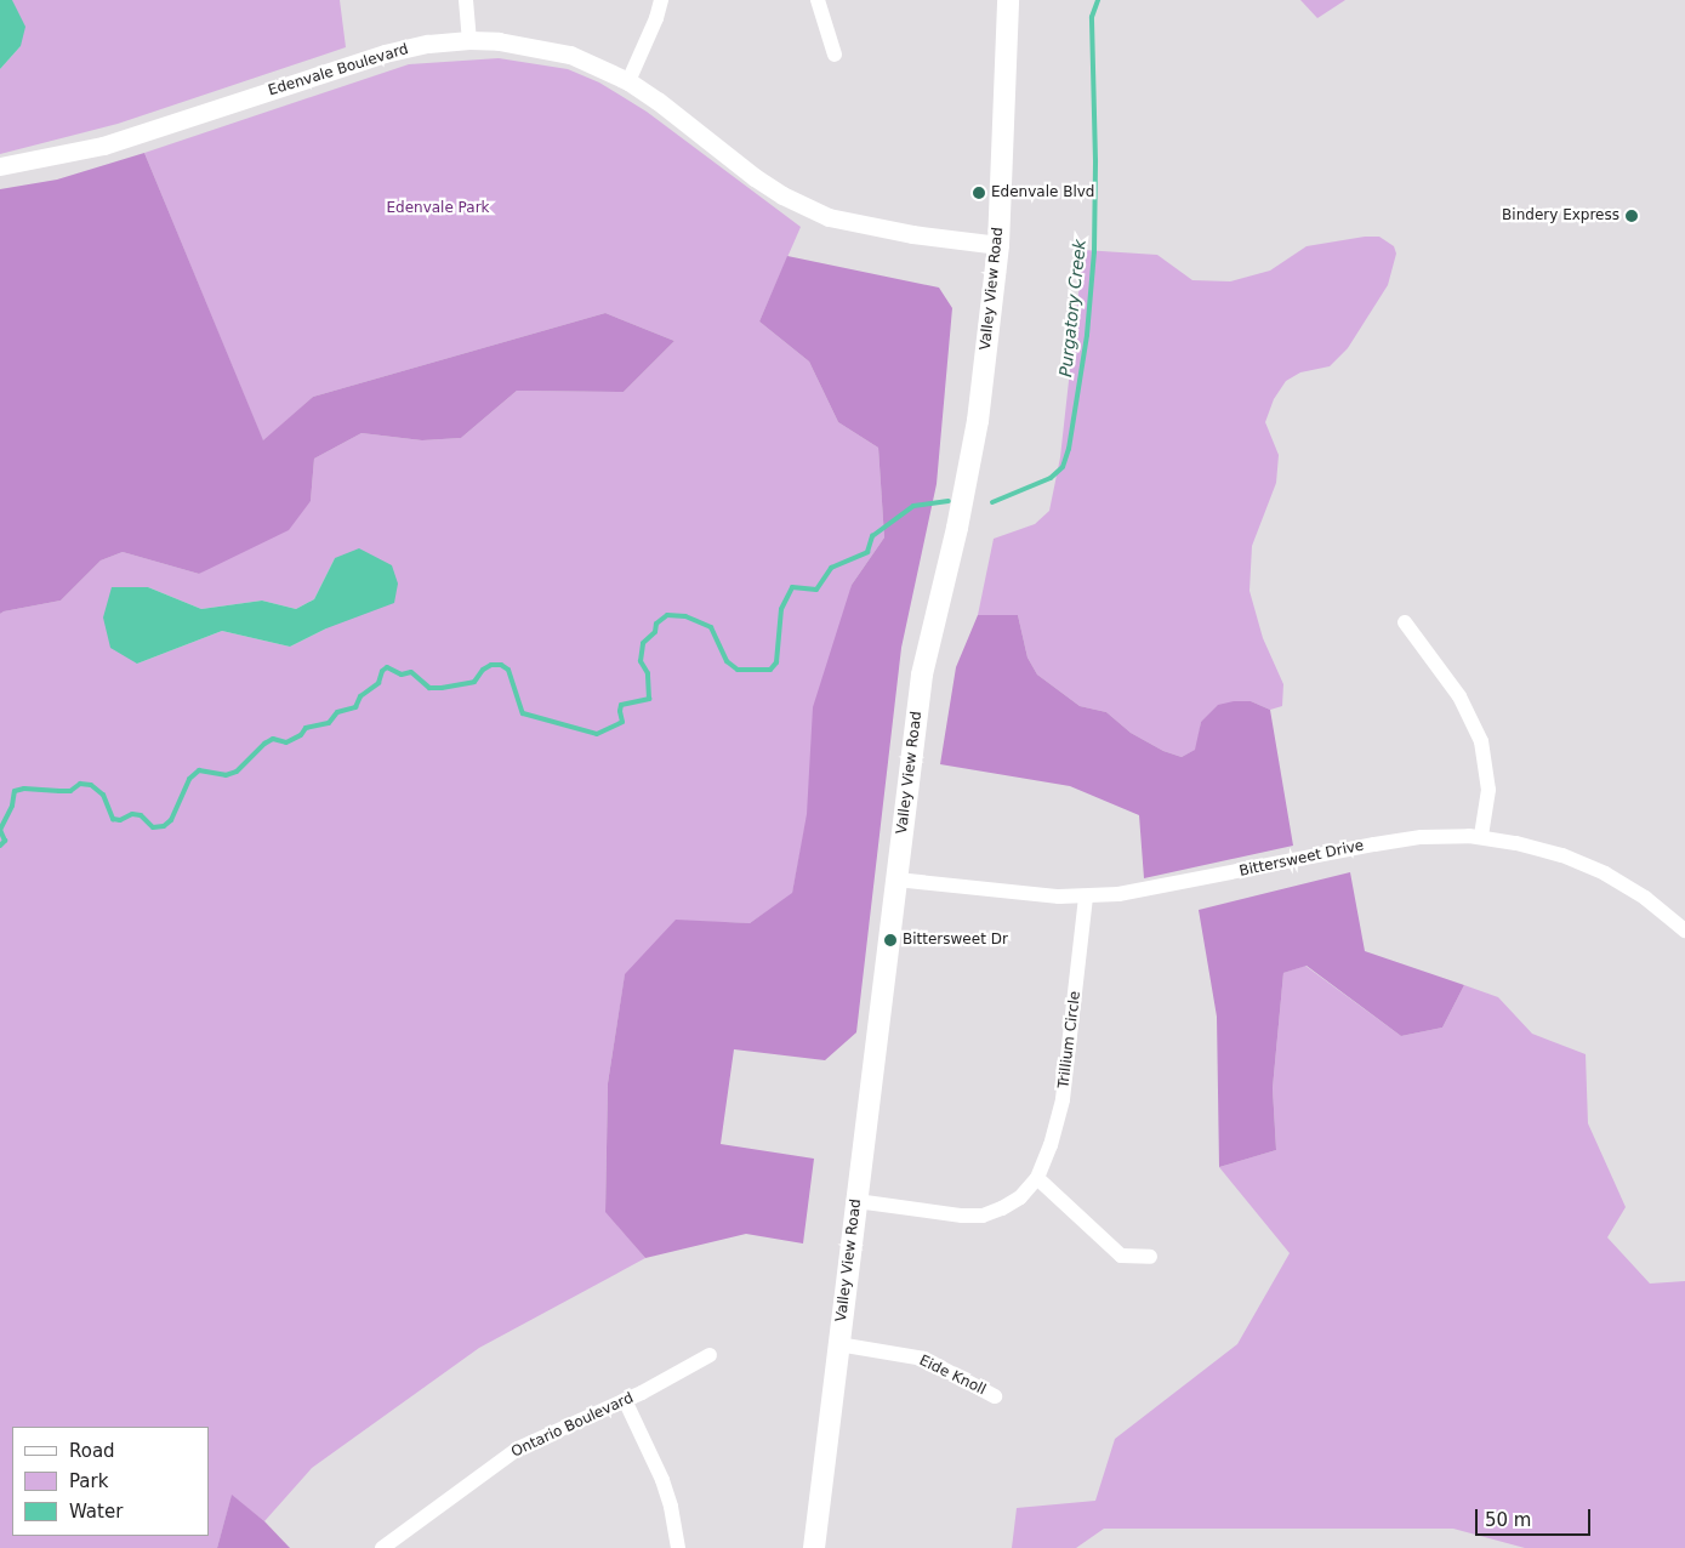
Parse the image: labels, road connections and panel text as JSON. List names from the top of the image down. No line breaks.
{"streets":{"main road":["Valley View Road"],"street":["Edenvale Boulevard","Bittersweet Drive","Trillium Circle","Eide Knoll","Ontario Boulevard"]},"crossings":[["Edenvale Boulevard","Valley View Road"],["Valley View Road","Bittersweet Drive"],["Valley View Road","Trillium Circle"],["Valley View Road","Eide Knoll"],["Bittersweet Drive","Trillium Circle"]],"water":["Purgatory Creek"],"parks":["Edenvale Park"],"places":["Edenvale Blvd","Bindery Express","Bittersweet Dr"],"legend":["Road","Park","Water"],"scale_bar":"50 m"}
